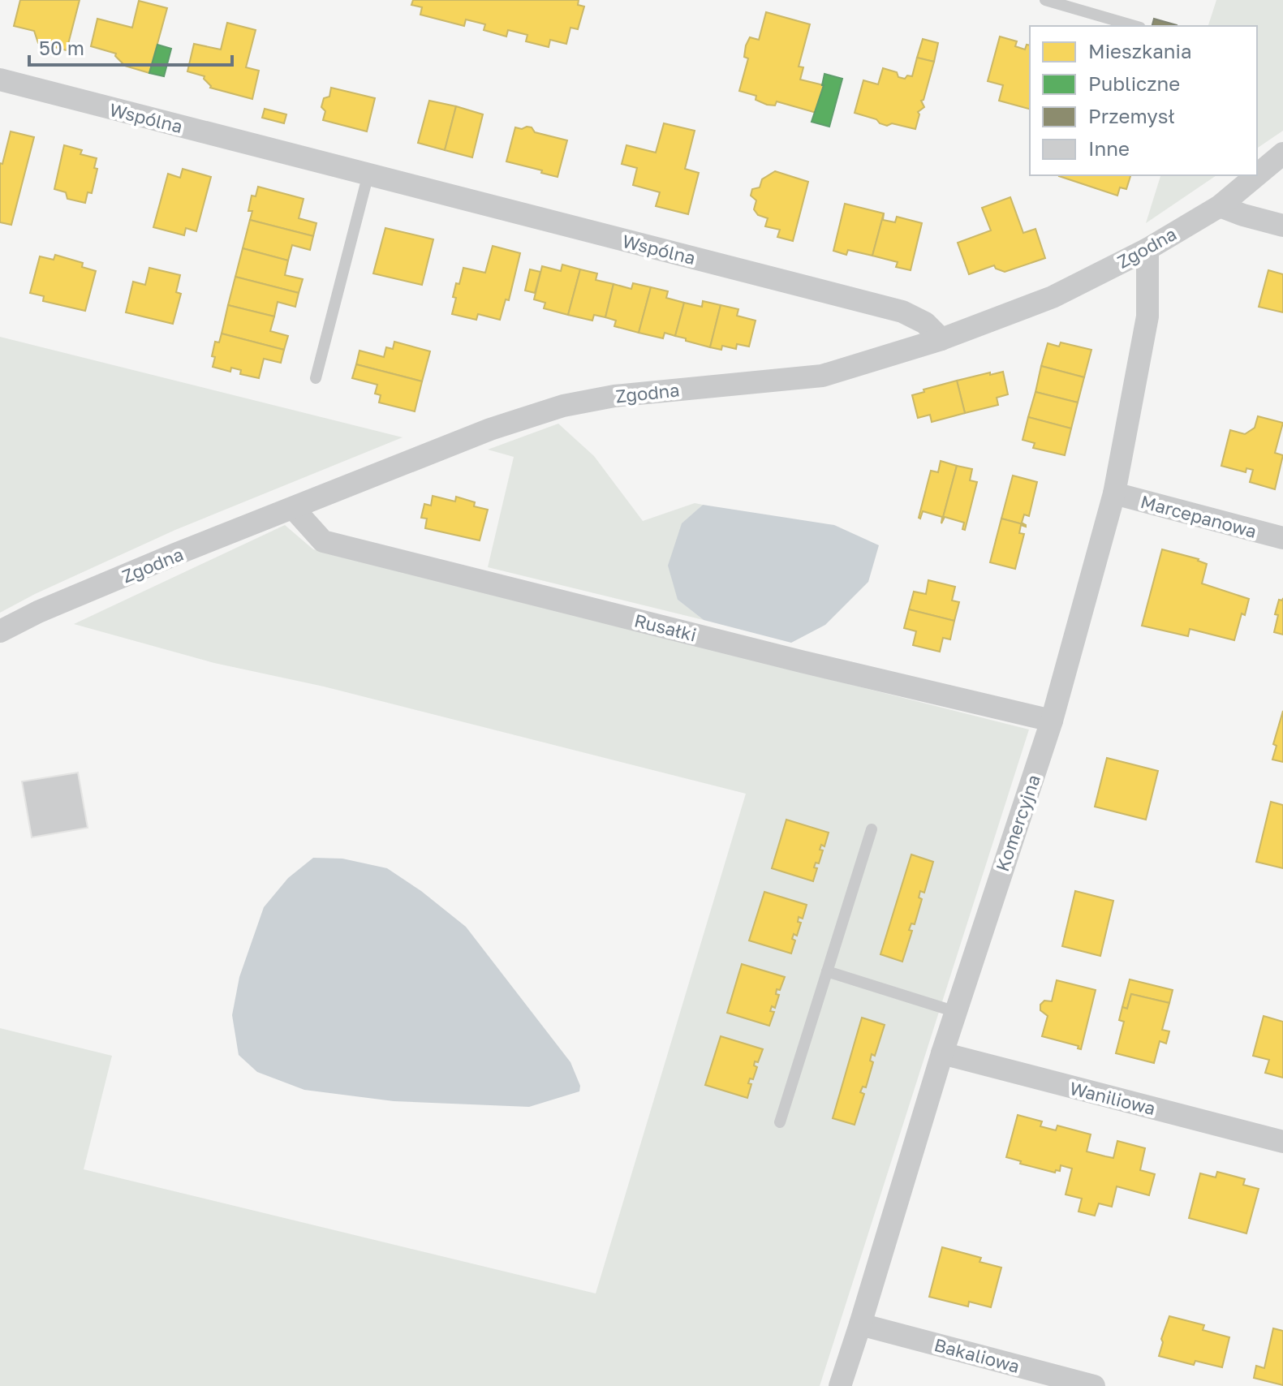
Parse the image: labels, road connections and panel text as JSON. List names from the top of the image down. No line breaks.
{"streets":{"street":["Wspólna","Zgodna","Marcepanowa","Rusałki","Komercyjna","Waniliowa","Bakaliowa"]},"crossings":[["Wspólna","Zgodna"],["Zgodna","Rusałki"],["Zgodna","Komercyjna"],["Marcepanowa","Komercyjna"],["Rusałki","Komercyjna"],["Komercyjna","Waniliowa"],["Komercyjna","Bakaliowa"]],"legend":["Mieszkania","Publiczne","Przemysł","Inne"],"scale_bar":"50 m"}
